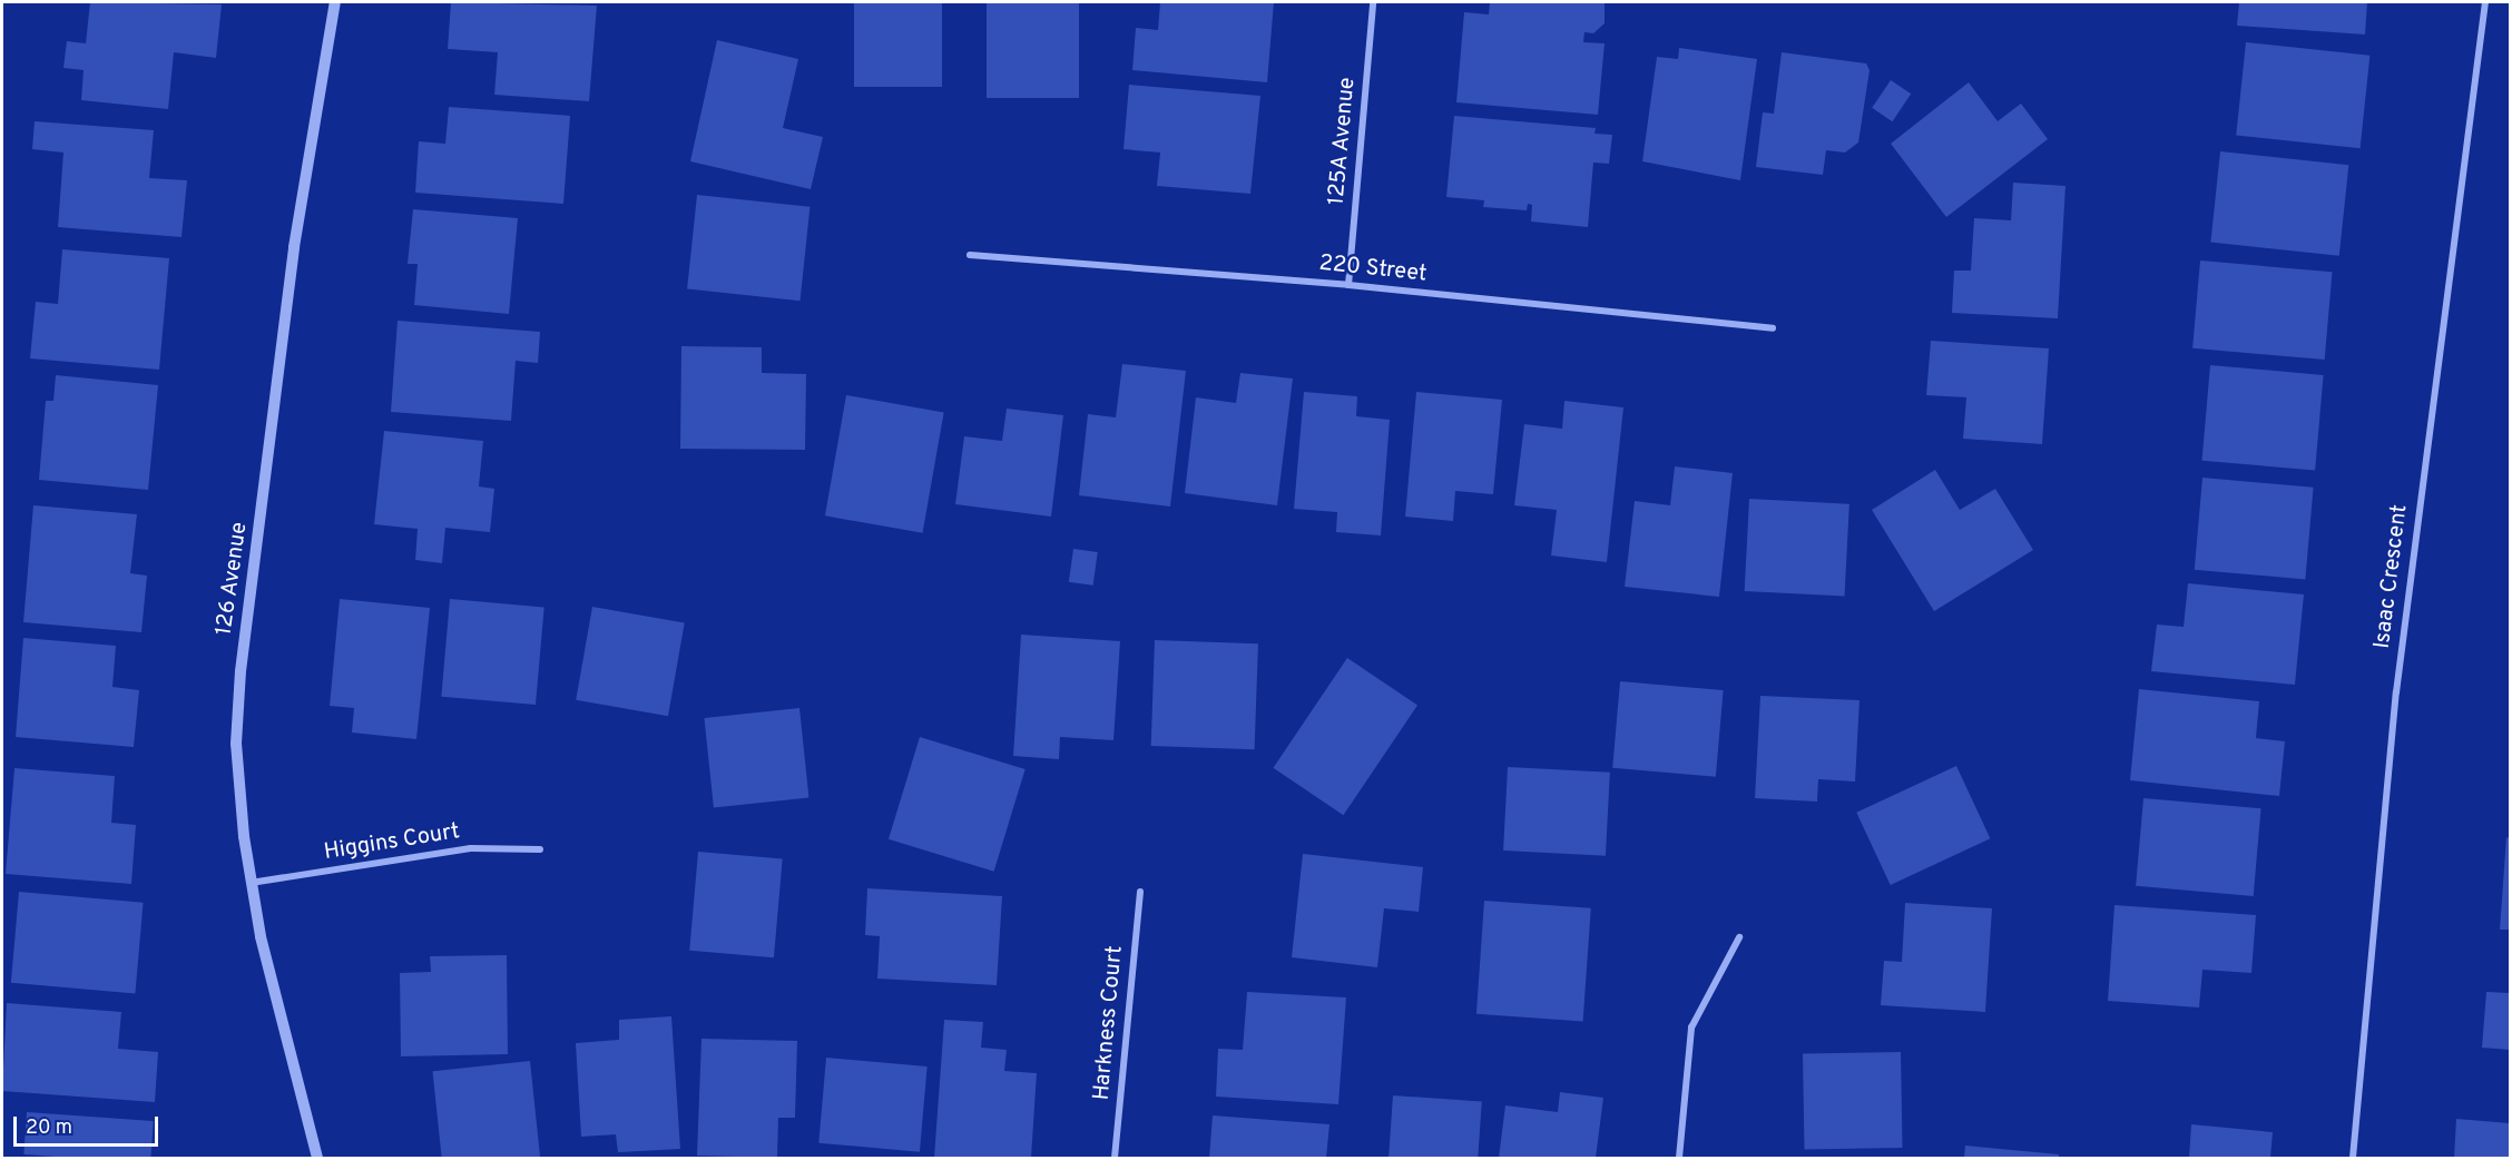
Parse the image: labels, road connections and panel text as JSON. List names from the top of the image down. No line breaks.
{"streets":{"street":["125A Avenue","220 Street","Isaac Crescent","126 Avenue","Higgins Court","Harkness Court"]},"crossings":[["125A Avenue","220 Street"],["126 Avenue","Higgins Court"]],"scale_bar":"20 m"}
